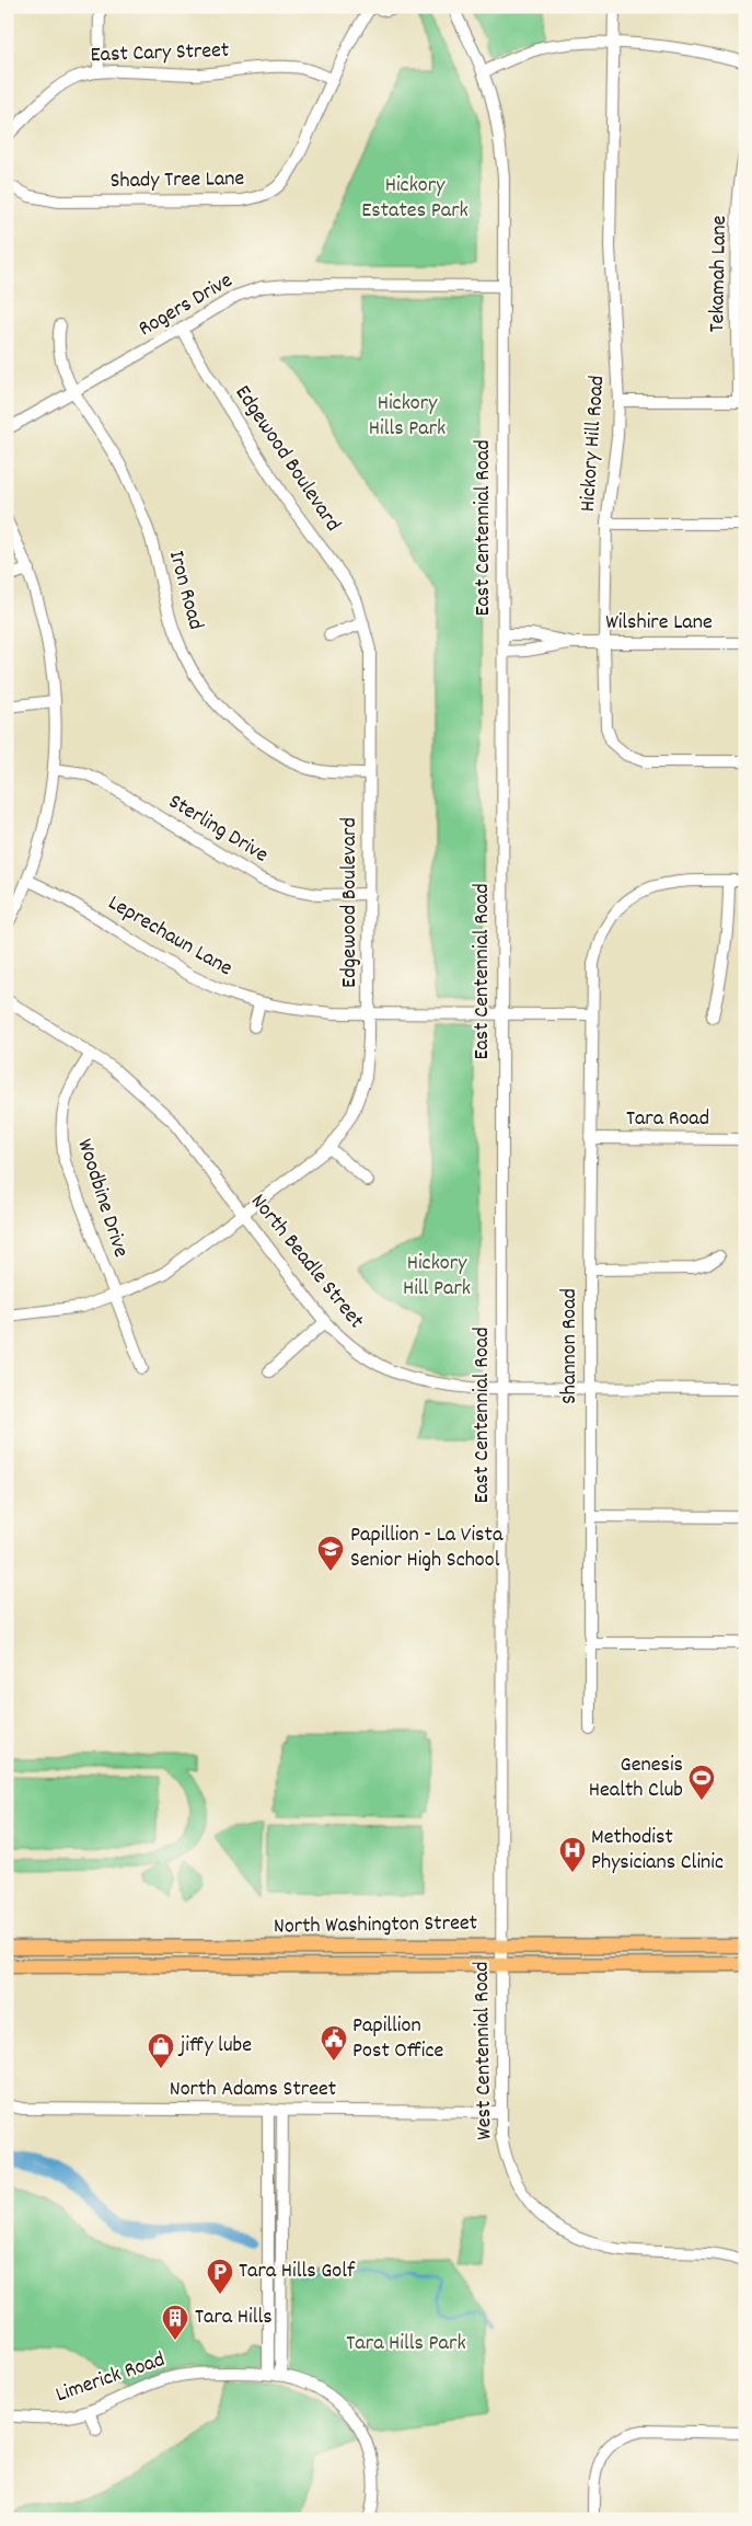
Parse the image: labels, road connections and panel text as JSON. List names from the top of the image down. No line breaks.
{"streets":{"main road":["North Washington Street"],"street":["East Cary Street","Shady Tree Lane","Tekamah Lane","Rogers Drive","Hickory Hill Road","Edgewood Boulevard","East Centennial Road","Iron Road","Wilshire Lane","Sterling Drive","Leprechaun Lane","Tara Road","Woodbine Drive","North Beadle Street","Shannon Road","West Centennial Road","North Adams Street","Limerick Road"]},"crossings":[["East Cary Street","Shady Tree Lane"],["Rogers Drive","Edgewood Boulevard"],["Rogers Drive","East Centennial Road"],["Rogers Drive","Iron Road"],["Hickory Hill Road","Wilshire Lane"],["Edgewood Boulevard","Iron Road"],["Edgewood Boulevard","Sterling Drive"],["Edgewood Boulevard","Leprechaun Lane"],["Edgewood Boulevard","Woodbine Drive"],["Edgewood Boulevard","North Beadle Street"],["East Centennial Road","Wilshire Lane"],["East Centennial Road","Leprechaun Lane"],["East Centennial Road","North Beadle Street"],["East Centennial Road","North Washington Street"],["East Centennial Road","West Centennial Road"],["Leprechaun Lane","Shannon Road"],["Tara Road","Shannon Road"],["Woodbine Drive","North Beadle Street"],["North Beadle Street","Shannon Road"],["North Washington Street","West Centennial Road"],["West Centennial Road","North Adams Street"]],"parks":["Hickory Estates Park","Hickory Hills Park","Hickory Hill Park","Tara Hills Park"],"places":{"school or university":["Papillion - La Vista Senior High School"],"sports":["Genesis Health Club"],"hospital":["Methodist Physicians Clinic"],"public building":["Papillion Post Office"],"shop":["jiffy lube"],"parking":["Tara Hills Golf"],"building":["Tara Hills"]}}
